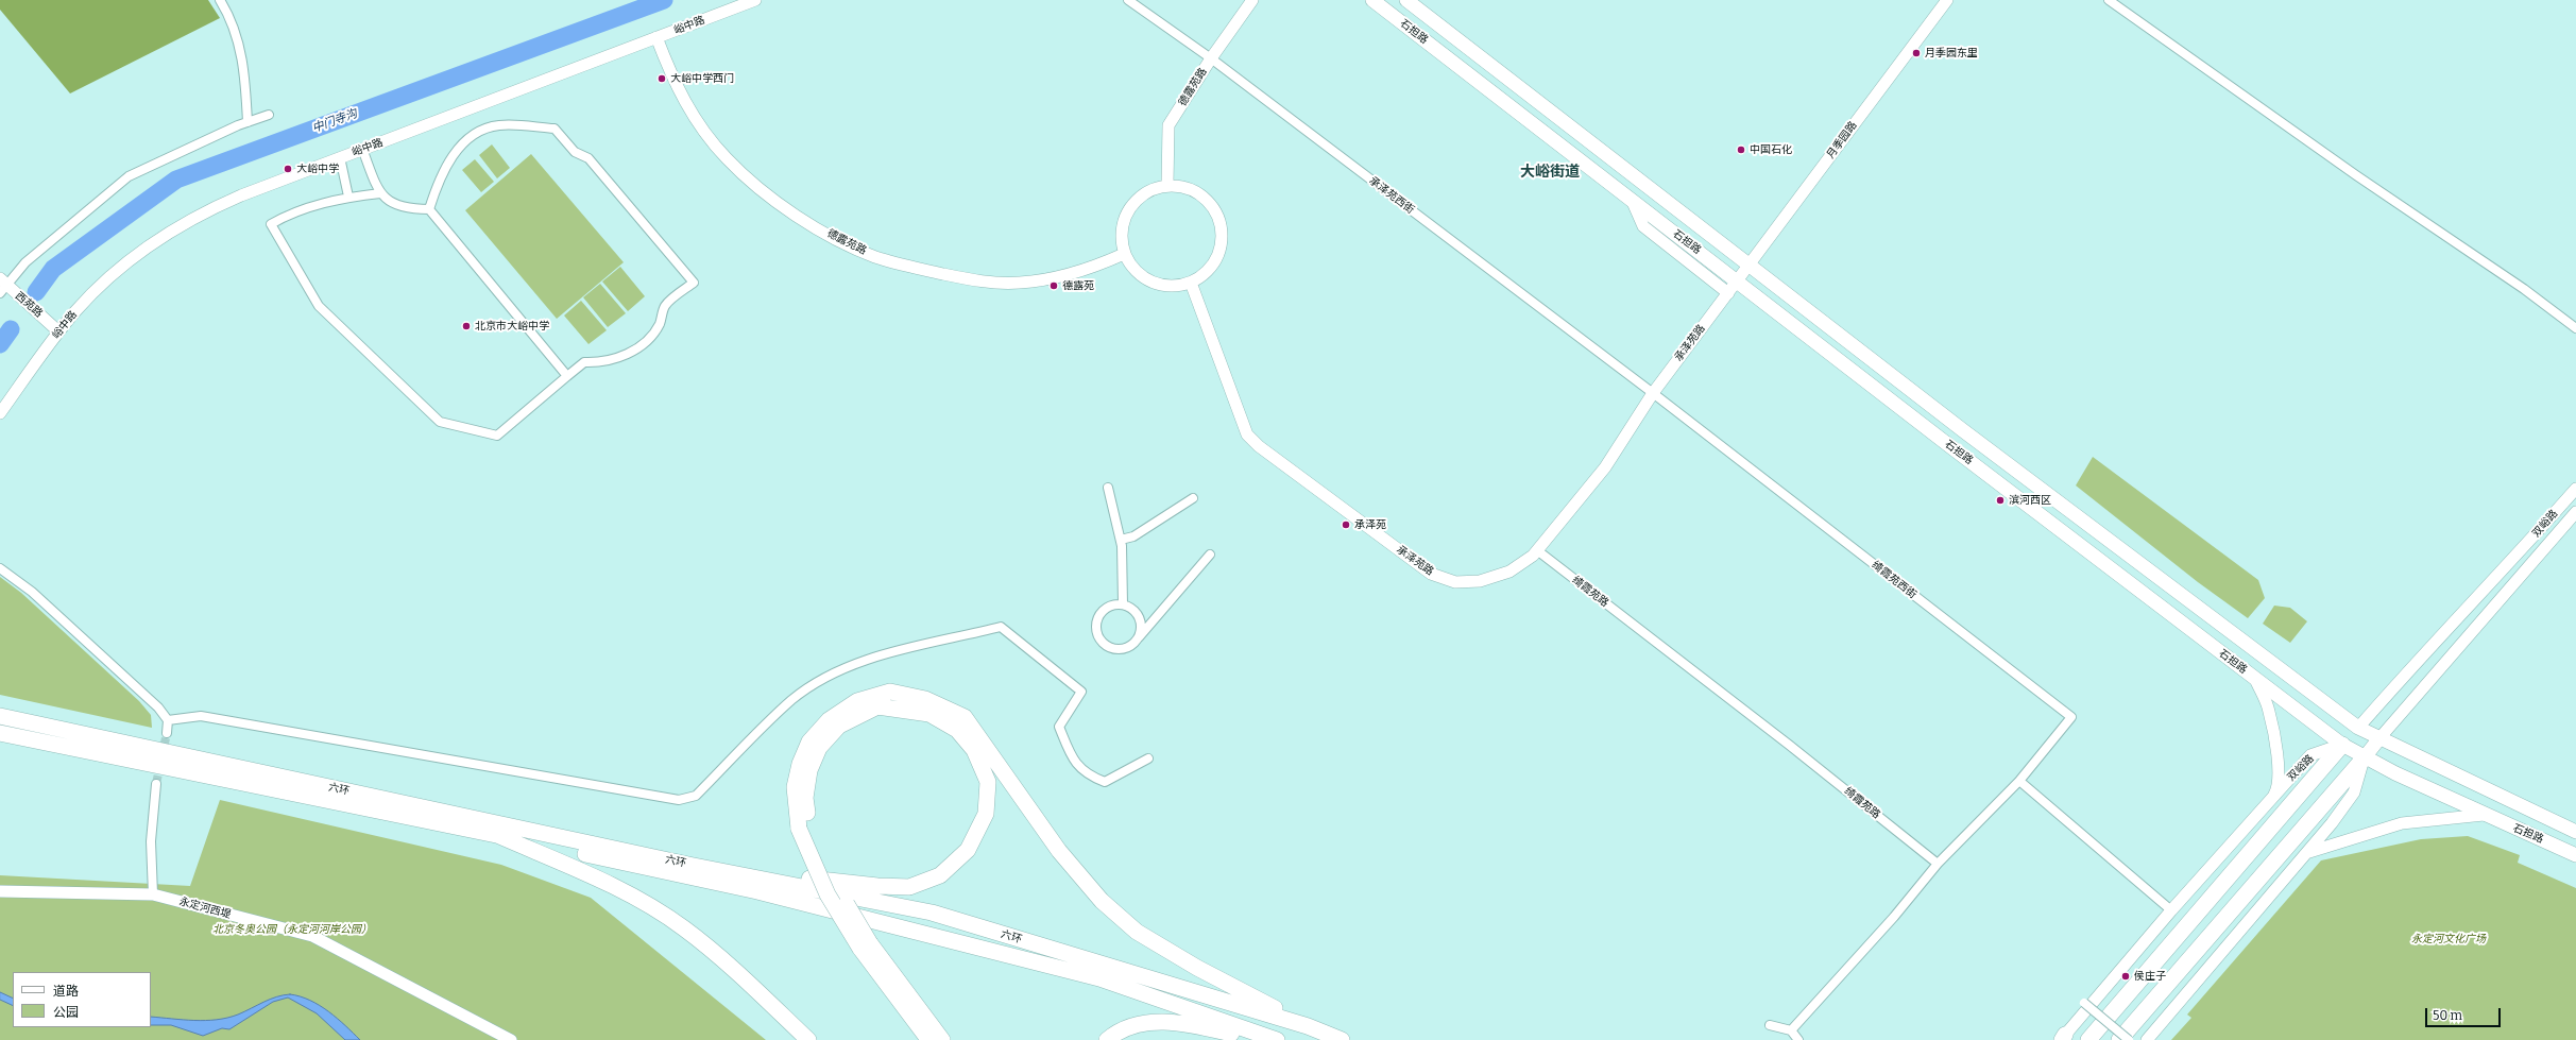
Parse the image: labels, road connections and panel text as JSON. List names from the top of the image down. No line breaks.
{"streets":{"highway":["双峪路","六环"],"main road":["石担路"],"street":["峪中路","德露苑路","月季园路","承泽苑西街","西苑路","承泽苑路","绮霞苑西街","绮霞苑路","永定河西堤"]},"crossings":[["峪中路","德露苑路"],["峪中路","西苑路"],["石担路","月季园路"],["石担路","承泽苑路"],["石担路","双峪路"],["德露苑路","承泽苑西街"],["德露苑路","承泽苑路"],["月季园路","承泽苑路"],["承泽苑西街","承泽苑路"],["承泽苑西街","绮霞苑西街"],["承泽苑路","绮霞苑西街"],["承泽苑路","绮霞苑路"]],"districts":["大峪街道"],"water":["中门寺沟"],"parks":["北京冬奥公园（永定河河岸公园）","永定河文化广场"],"places":["月季园东里","大峪中学西门","中国石化","大峪中学","德露苑","北京市大峪中学","滨河西区","承泽苑","侯庄子"],"legend":["道路","公园"],"scale_bar":"50 m"}
